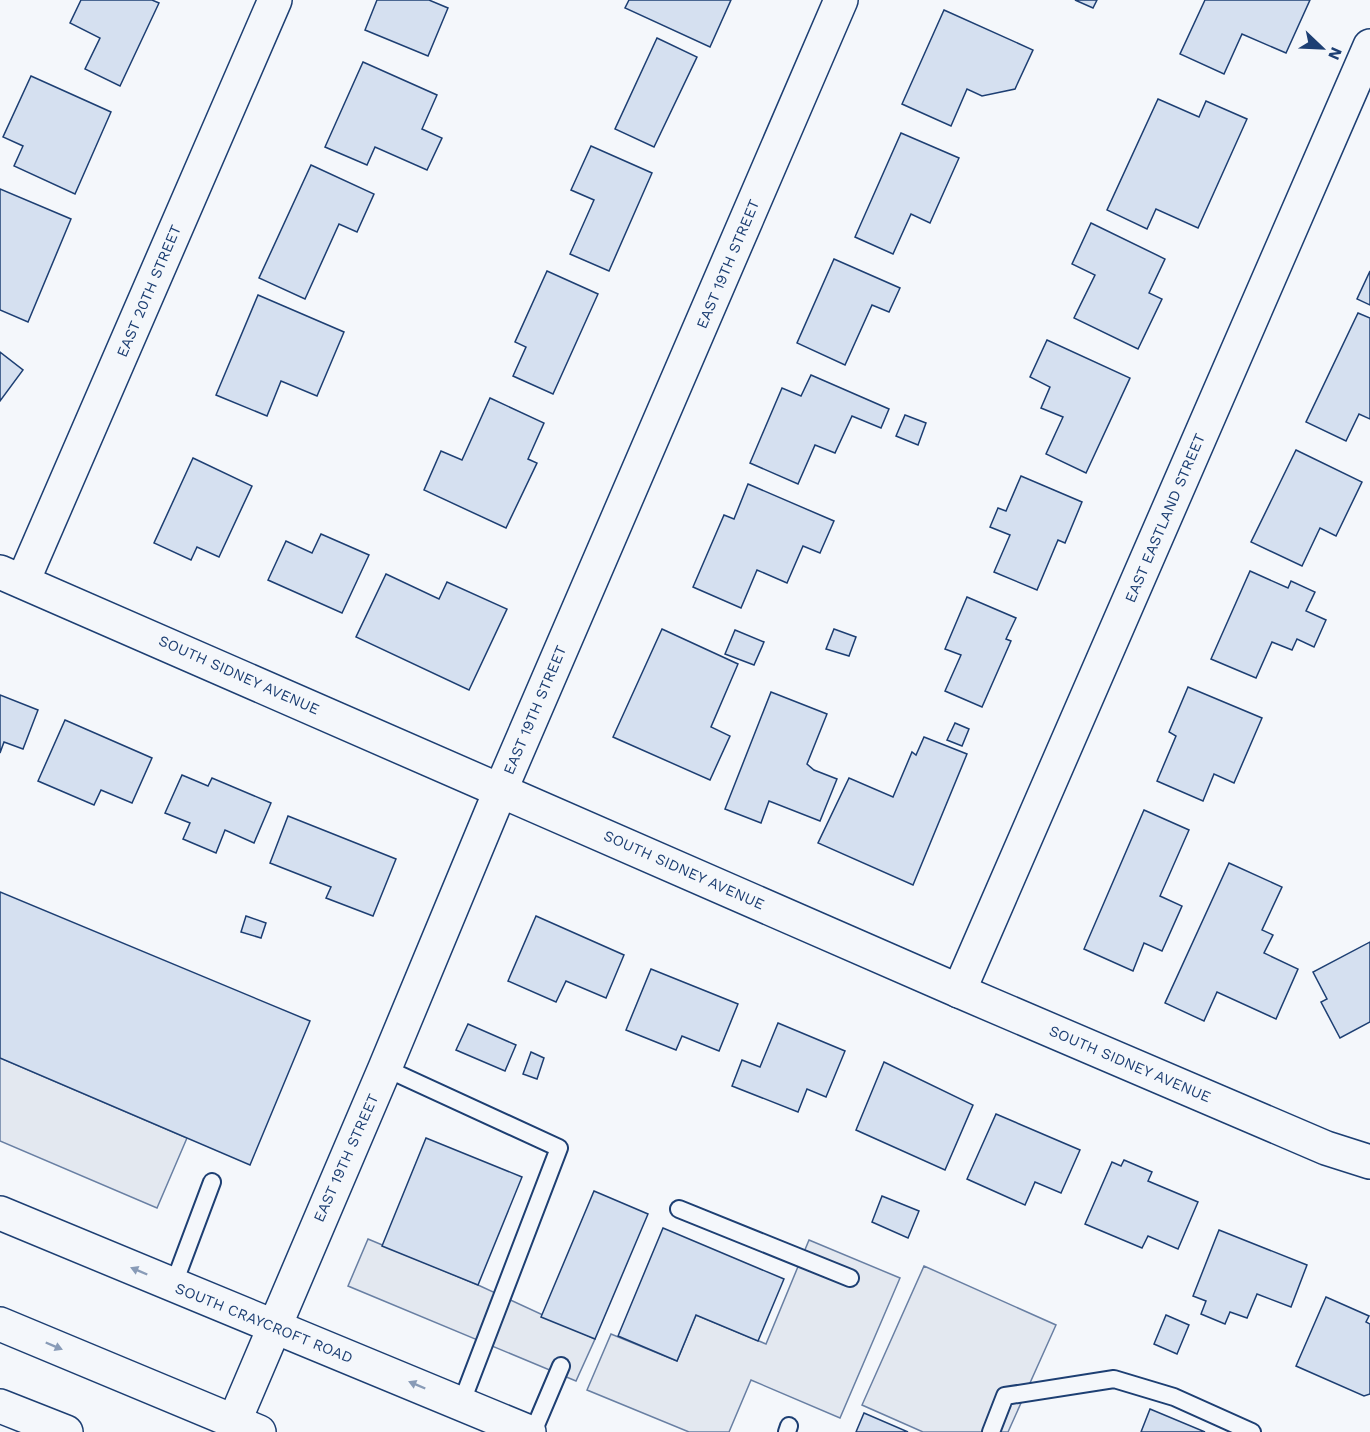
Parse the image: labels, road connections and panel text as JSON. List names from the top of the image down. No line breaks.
{"streets":{"street":["EAST 19TH STREET","EAST 20TH STREET","EAST EASTLAND STREET","SOUTH SIDNEY AVENUE","SOUTH CRAYCROFT ROAD"]},"crossings":[["EAST 19TH STREET","SOUTH SIDNEY AVENUE"],["EAST 19TH STREET","SOUTH CRAYCROFT ROAD"],["EAST 20TH STREET","SOUTH SIDNEY AVENUE"],["EAST EASTLAND STREET","SOUTH SIDNEY AVENUE"]],"north":"bottom right"}
